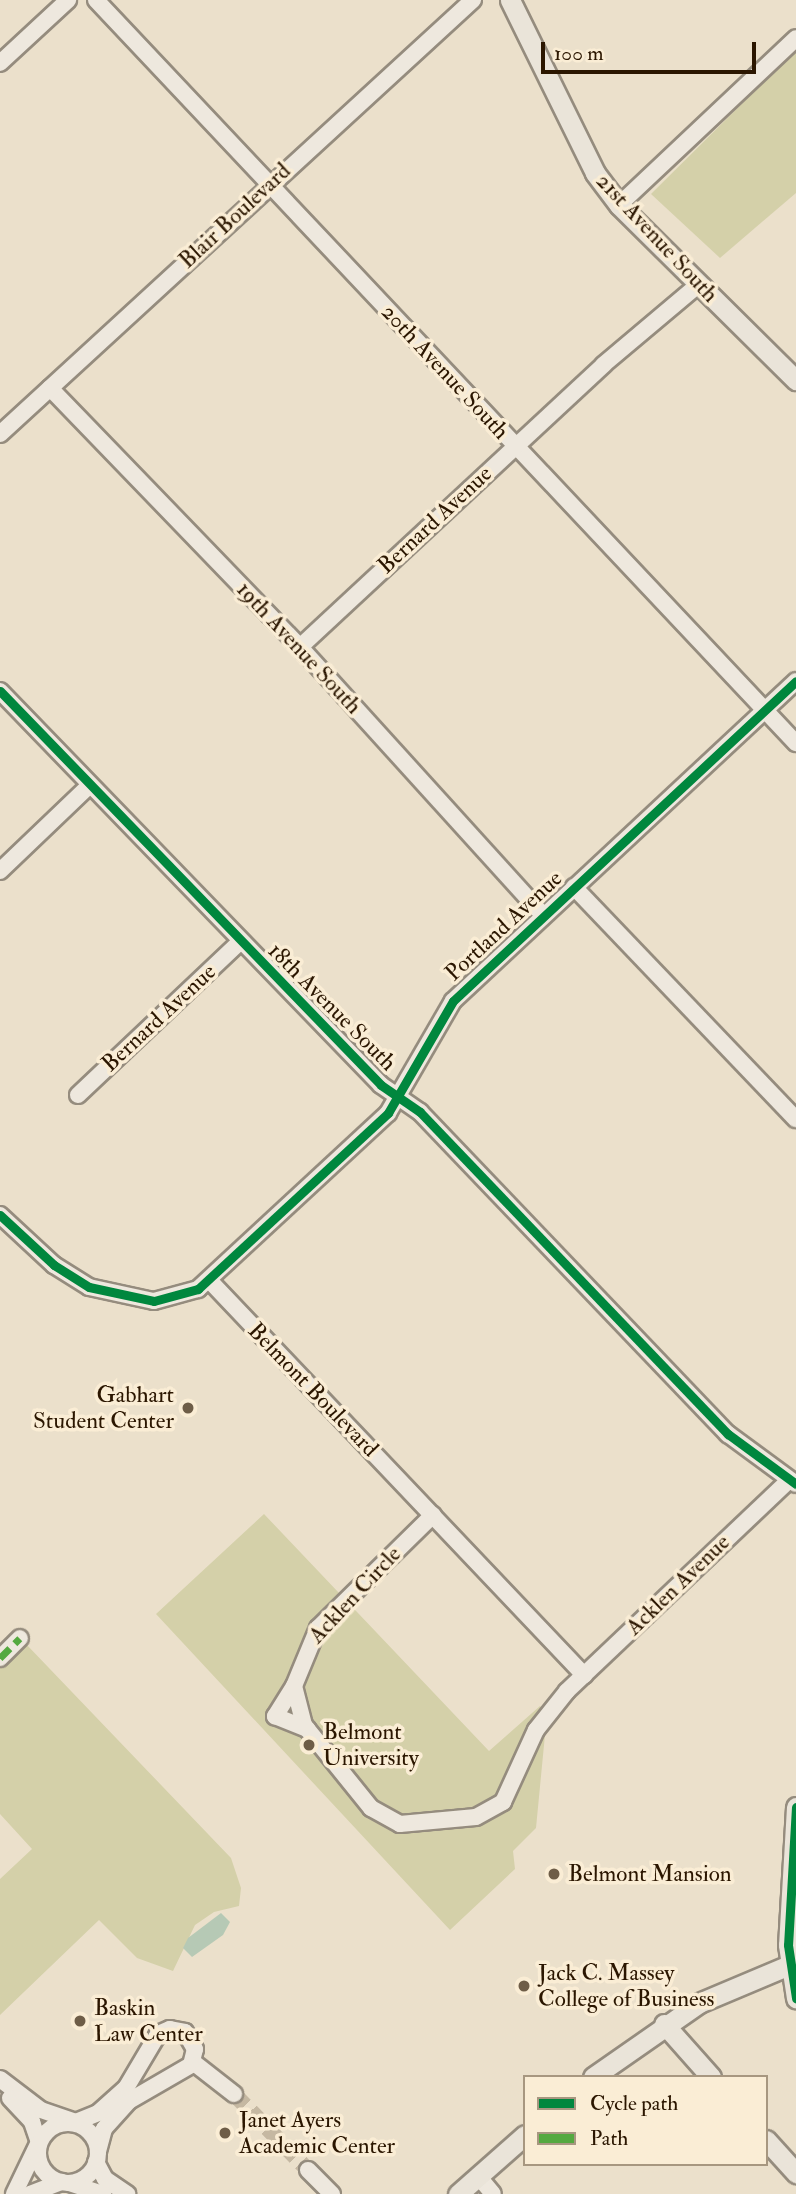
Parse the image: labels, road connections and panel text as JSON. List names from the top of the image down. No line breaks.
{"streets":{"main road":["21st Avenue South"],"street":["Blair Boulevard","20th Avenue South","Bernard Avenue","19th Avenue South","Portland Avenue","18th Avenue South","Belmont Boulevard","Acklen Avenue","Acklen Circle"]},"crossings":[["Blair Boulevard","20th Avenue South"],["Blair Boulevard","19th Avenue South"],["21st Avenue South","Bernard Avenue"],["20th Avenue South","Bernard Avenue"],["20th Avenue South","Portland Avenue"],["Bernard Avenue","19th Avenue South"],["Bernard Avenue","18th Avenue South"],["19th Avenue South","Portland Avenue"],["Portland Avenue","18th Avenue South"],["Portland Avenue","Belmont Boulevard"],["18th Avenue South","Acklen Avenue"],["Belmont Boulevard","Acklen Avenue"],["Belmont Boulevard","Acklen Circle"],["Acklen Avenue","Acklen Circle"]],"places":["Gabhart Student Center","Belmont University","Belmont Mansion","Jack C. Massey College of Business","Baskin Law Center","Janet Ayers Academic Center"],"legend":["Cycle path","Path"],"scale_bar":"100 m"}
